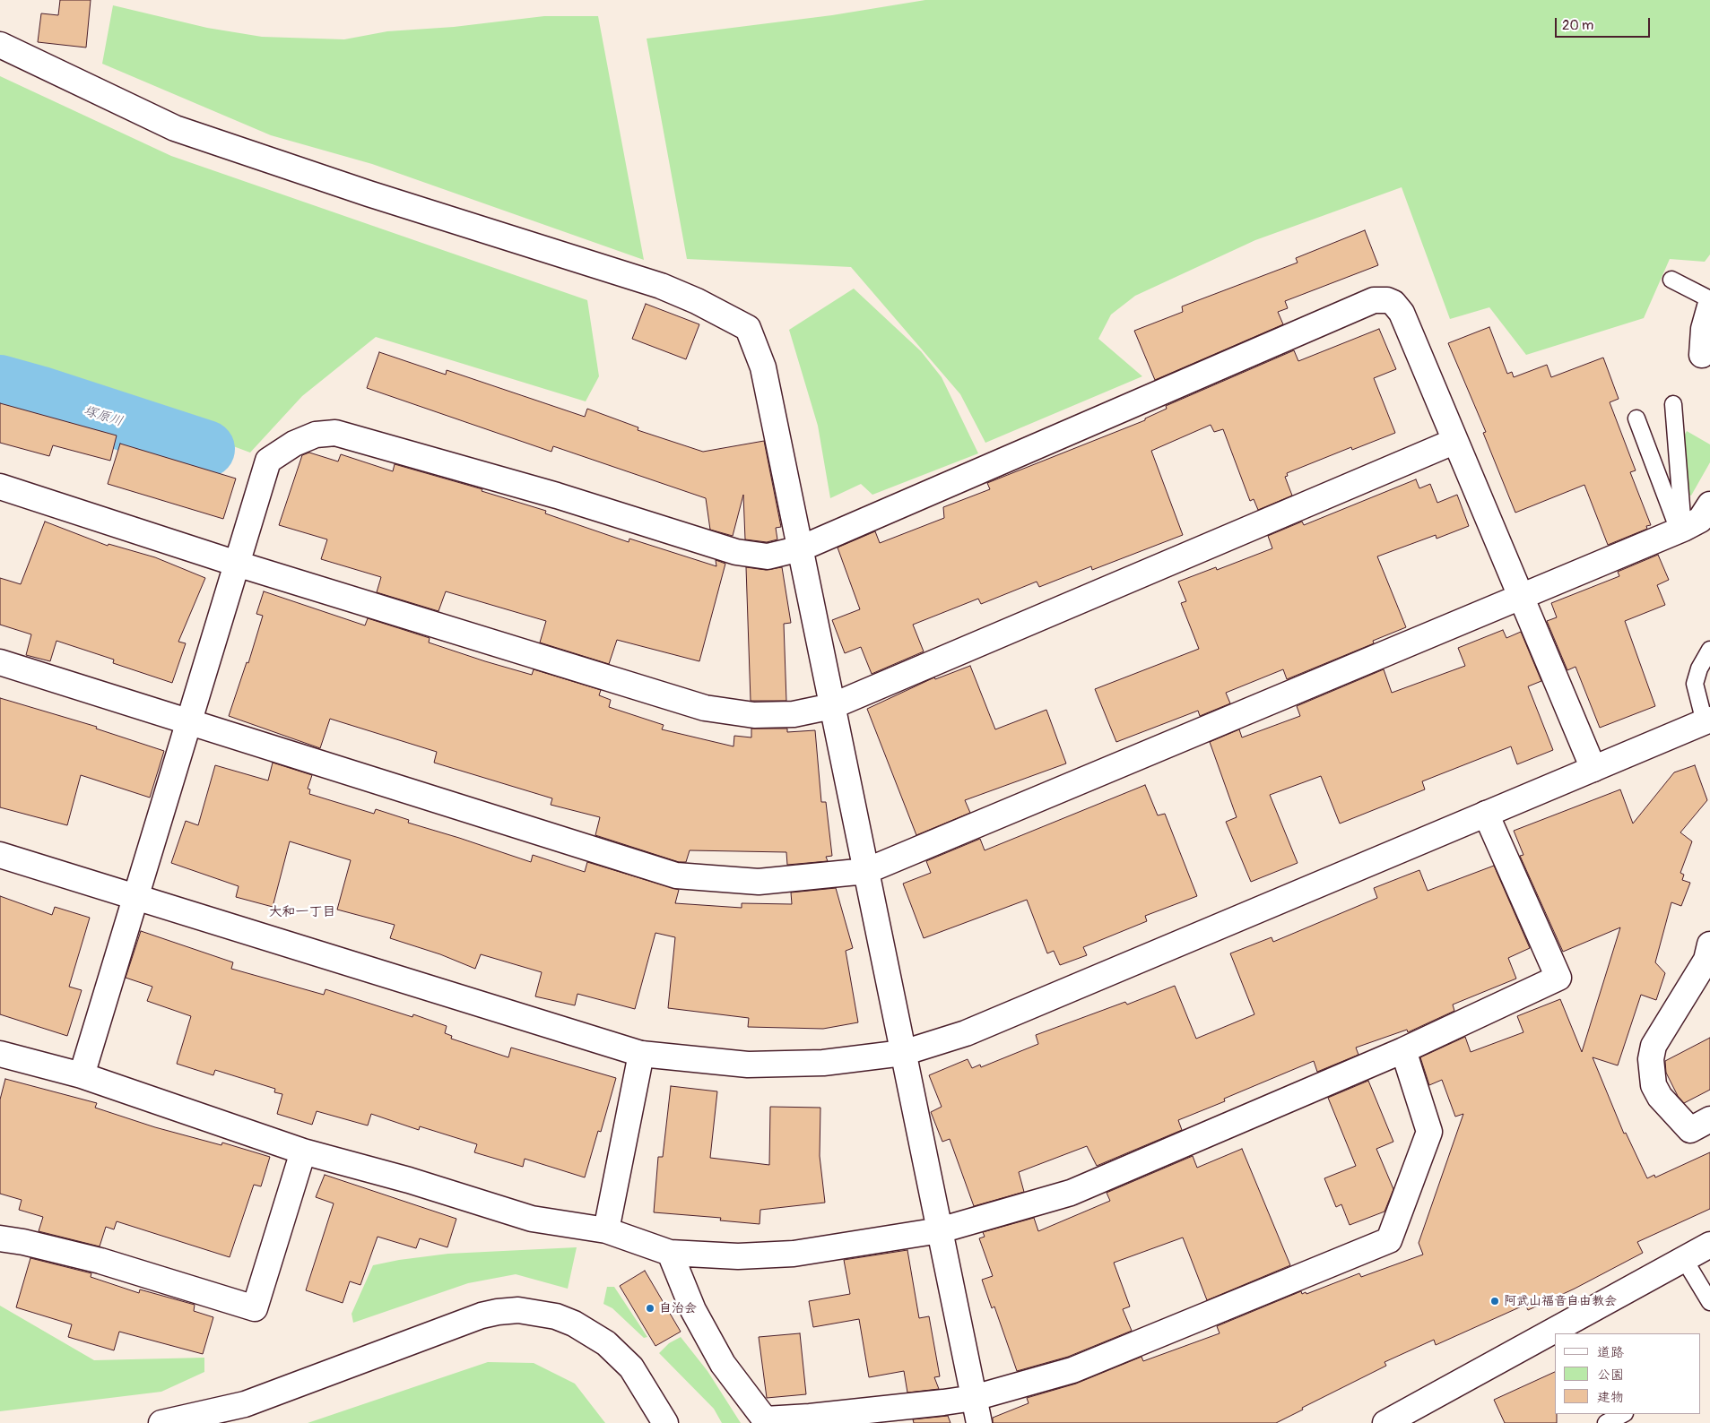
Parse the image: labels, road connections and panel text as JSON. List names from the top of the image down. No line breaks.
{"districts":["大和一丁目"],"water":["塚原川"],"places":["阿武山福音自由教会","自治会"],"legend":["道路","公園","建物"],"scale_bar":"20 m"}
